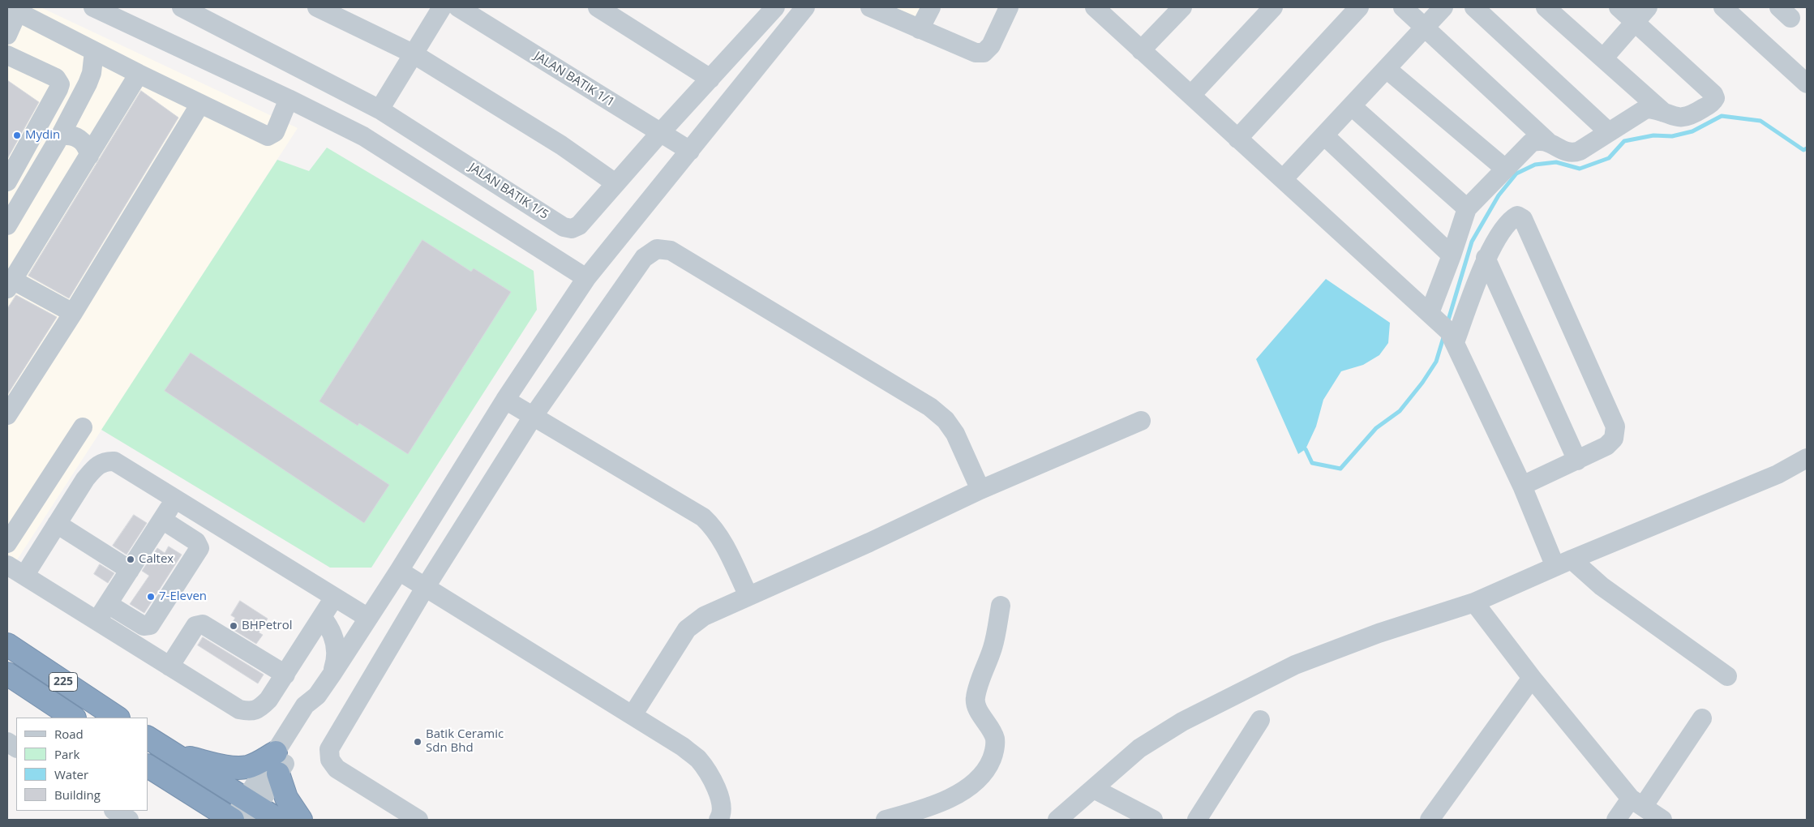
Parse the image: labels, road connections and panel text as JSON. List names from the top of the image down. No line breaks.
{"streets":{"highway":["225"],"street":["JALAN BATIK 1/1","JALAN BATIK 1/5"]},"crossings":[["JALAN BATIK 1/1","JALAN BATIK 1/5"]],"places":["Mydin","Caltex","7-Eleven","BHPetrol","Batik Ceramic Sdn Bhd"],"legend":["Road","Park","Water","Building"]}
